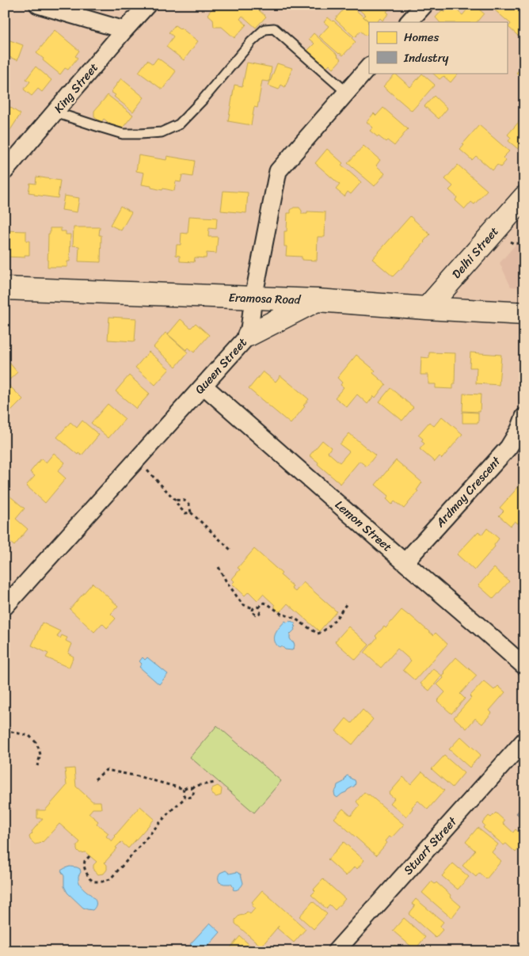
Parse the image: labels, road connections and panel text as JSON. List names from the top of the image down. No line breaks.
{"streets":{"main road":["Delhi Street","Eramosa Road"],"street":["King Street","Queen Street","Ardmay Crescent","Lemon Street","Stuart Street"]},"crossings":[["Delhi Street","Eramosa Road"],["Eramosa Road","Queen Street"],["Queen Street","Lemon Street"],["Ardmay Crescent","Lemon Street"]],"legend":["Homes","Industry"]}
